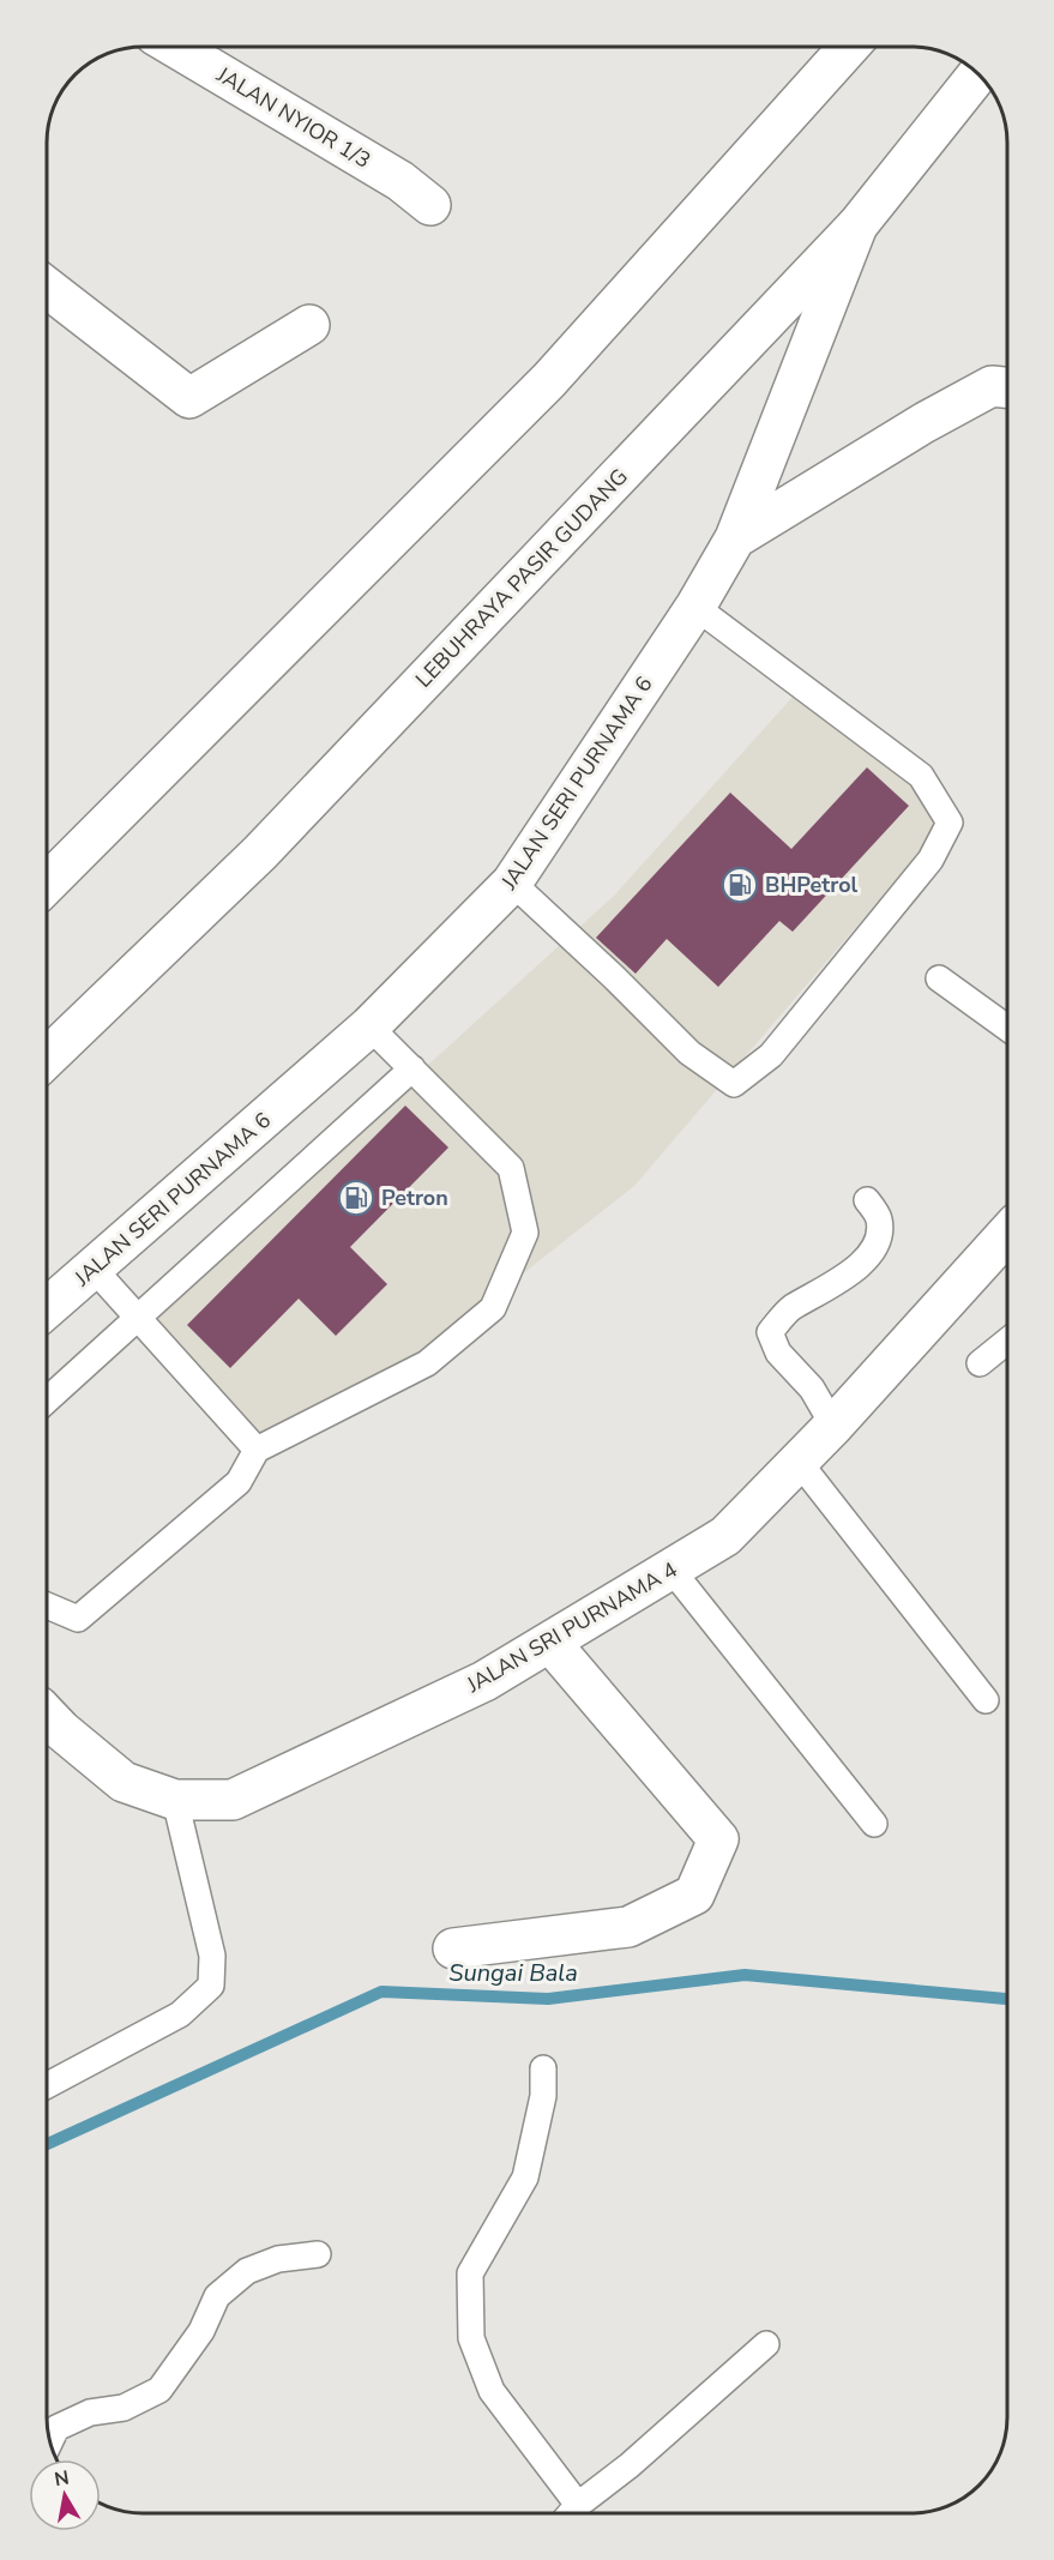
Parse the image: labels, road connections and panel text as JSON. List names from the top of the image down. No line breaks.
{"streets":{"main road":["JALAN NYIOR 1/3","LEBUHRAYA PASIR GUDANG","JALAN SERI PURNAMA 6","JALAN SRI PURNAMA 4"]},"water":["Sungai Bala"],"places":{"fuel station":["BHPetrol","Petron"]},"north":"top"}
